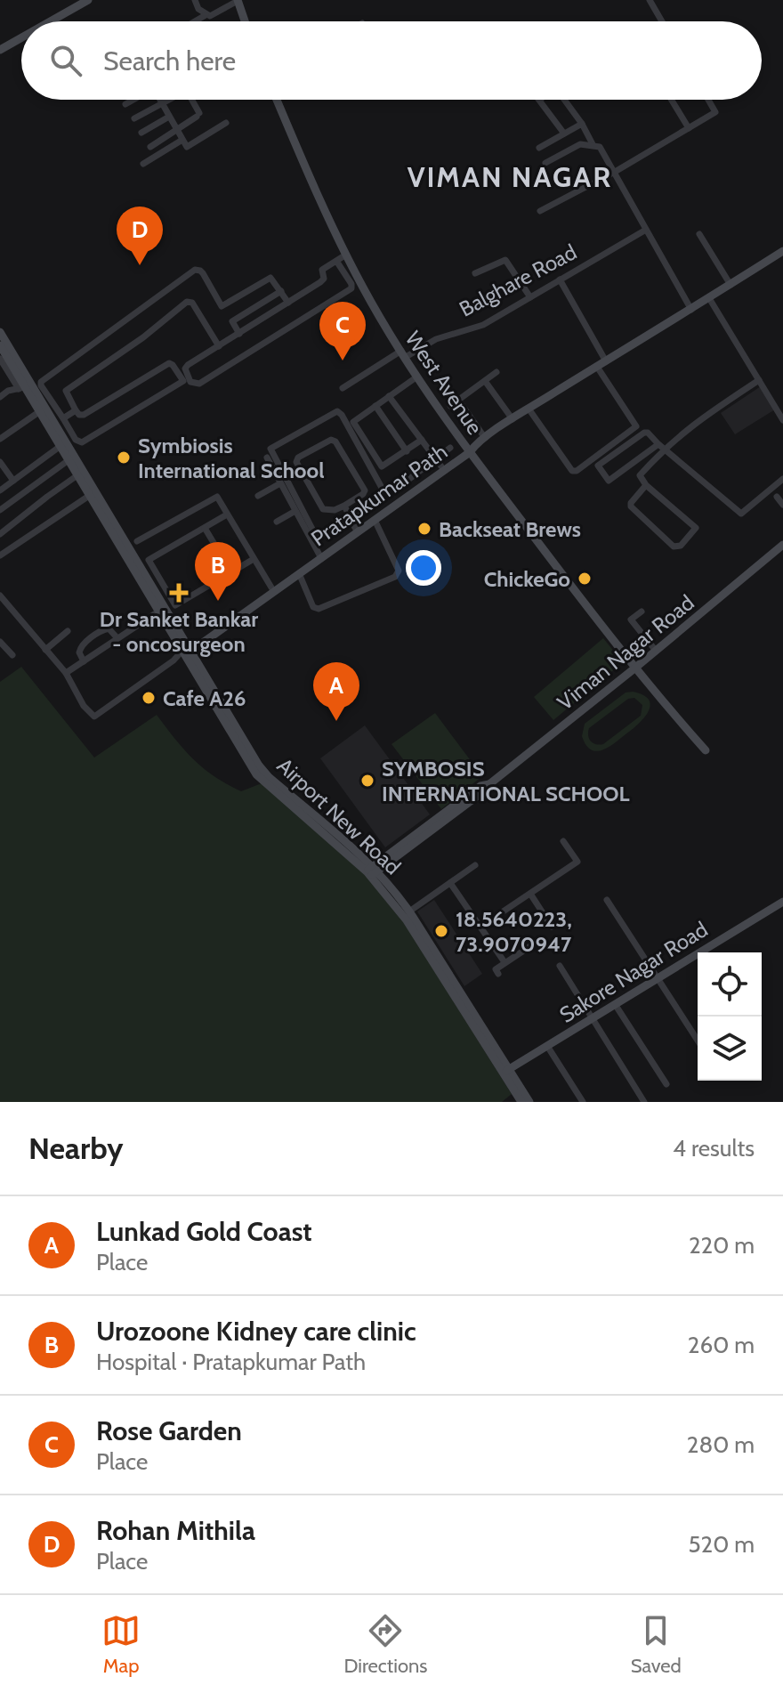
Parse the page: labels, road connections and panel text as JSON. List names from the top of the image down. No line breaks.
{"streets":{"street":["Balghare Road","West Avenue","Pratapkumar Path","Viman Nagar Road","Airport New Road","Sakore Nagar Road"]},"crossings":[["Balghare Road","West Avenue"],["West Avenue","Pratapkumar Path"],["West Avenue","Viman Nagar Road"],["Pratapkumar Path","Airport New Road"],["Viman Nagar Road","Airport New Road"],["Airport New Road","Sakore Nagar Road"]],"districts":["VIMAN NAGAR"],"places":{"other":["Symbiosis International School","Backseat Brews","ChickeGo","Cafe A26","SYMBOSIS INTERNATIONAL SCHOOL","18.5640223, 73.9070947"],"health":["Dr Sanket Bankar - oncosurgeon"]},"page":{"search":"Search here","pins":["D","C","B","A"],"heading":["Nearby","4 results"],"list":[{"mark":"A","name":"Lunkad Gold Coast","note":"Place","value":"220 m"},{"mark":"B","name":"Urozoone Kidney care clinic","note":"Hospital · Pratapkumar Path","value":"260 m"},{"mark":"C","name":"Rose Garden","note":"Place","value":"280 m"},{"mark":"D","name":"Rohan Mithila","note":"Place","value":"520 m"}],"nav":["Map","Directions","Saved"]}}
